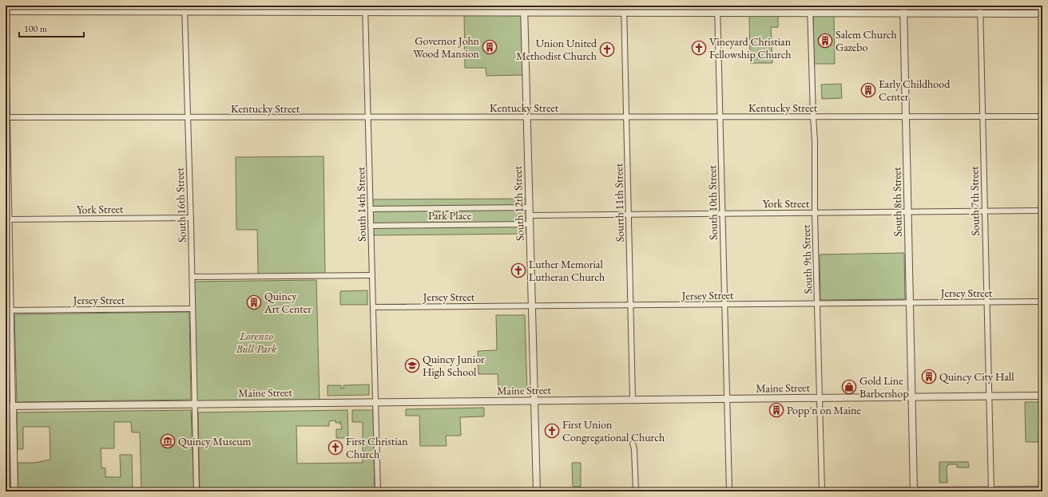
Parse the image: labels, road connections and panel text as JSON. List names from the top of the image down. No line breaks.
{"streets":{"street":["Kentucky Street","South 7th Street","South 8th Street","Sourth 11th Street","South 10th Street","South 12th Street","York Street","South 14th Street","South 16th Street","Park Place","South 9th Street","Jersey Street","Maine Street"]},"crossings":[["Kentucky Street","South 7th Street"],["Kentucky Street","South 8th Street"],["Kentucky Street","Sourth 11th Street"],["Kentucky Street","South 10th Street"],["Kentucky Street","South 12th Street"],["Kentucky Street","South 14th Street"],["Kentucky Street","South 16th Street"],["Kentucky Street","South 9th Street"],["South 7th Street","York Street"],["South 7th Street","Jersey Street"],["South 7th Street","Maine Street"],["South 8th Street","York Street"],["South 8th Street","Jersey Street"],["South 8th Street","Maine Street"],["Sourth 11th Street","York Street"],["Sourth 11th Street","Jersey Street"],["Sourth 11th Street","Maine Street"],["South 10th Street","York Street"],["South 10th Street","Jersey Street"],["South 10th Street","Maine Street"],["South 12th Street","York Street"],["South 12th Street","Park Place"],["South 12th Street","Jersey Street"],["South 12th Street","Maine Street"],["York Street","South 16th Street"],["York Street","South 9th Street"],["South 14th Street","Park Place"],["South 14th Street","Jersey Street"],["South 14th Street","Maine Street"],["South 16th Street","Jersey Street"],["South 16th Street","Maine Street"],["South 9th Street","Jersey Street"],["South 9th Street","Maine Street"]],"parks":["Lorenzo Bull Park"],"places":{"building":["Salem Church Gazebo","Governor John Wood Mansion","Early Childhood Center","Quincy Art Center","Quincy City Hall","Popp'n on Maine"],"church":["Vineyard Christian Fellowship Church","Union United Methodist Church","Luther Memorial Lutheran Church","First Union Congregational Church","First Christian Church"],"school or university":["Quincy Junior High School"],"shop":["Gold Line Barbershop"],"museum":["Quincy Museum"]},"scale_bar":"100 m"}
